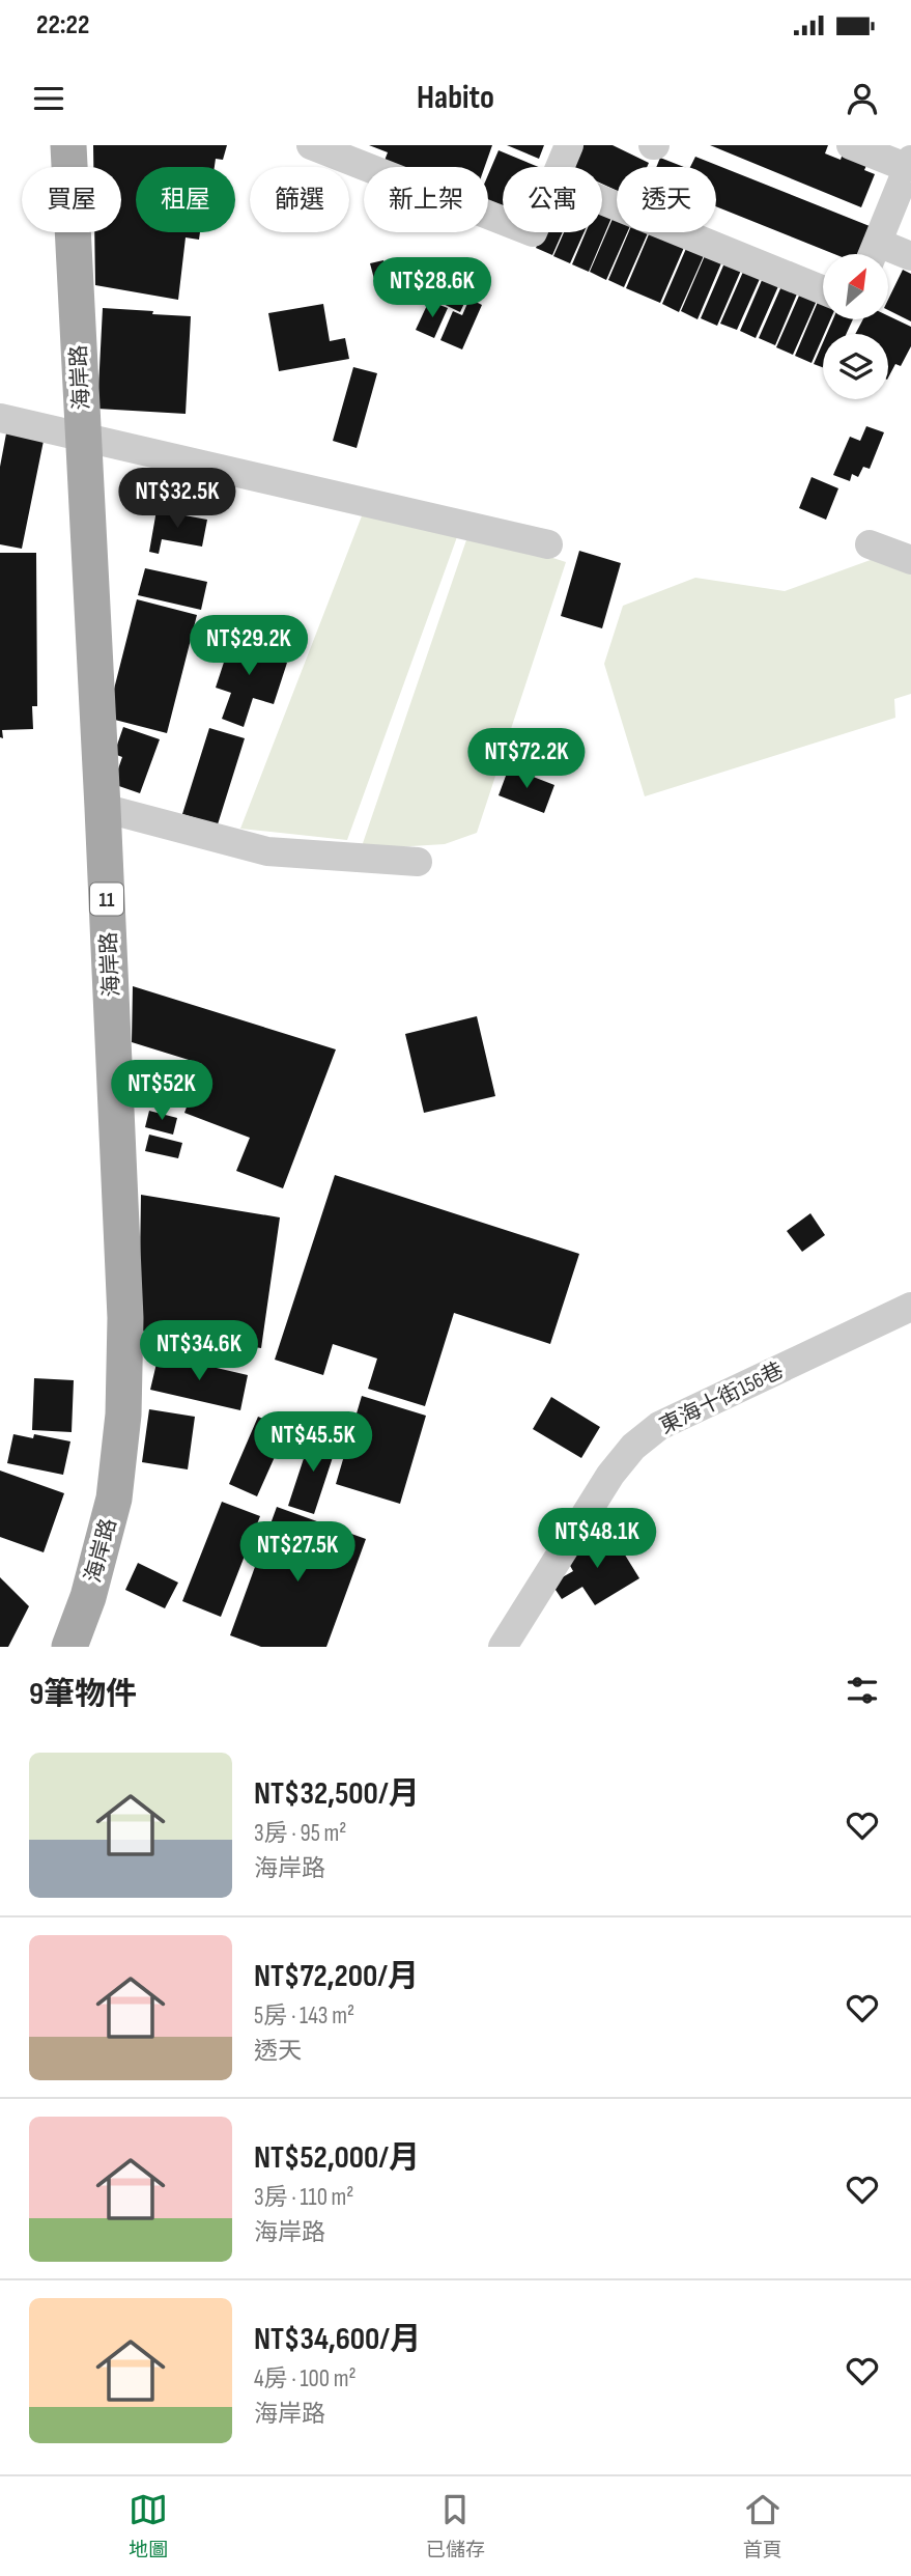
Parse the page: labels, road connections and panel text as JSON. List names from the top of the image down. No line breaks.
{"streets":{"main road":["海岸路","11"],"street":["東海十街156巷"]},"north":"top right","page":{"status":"22:22","header":"Habito","chip":["買屋","租屋","篩選","新上架","公寓","透天"],"price":["NT$28.6K","NT$32.5K","NT$29.2K","NT$72.2K","NT$52K","NT$34.6K","NT$45.5K","NT$48.1K","NT$27.5K"],"heading":"9筆物件","list":[{"name":"NT$32,500/月","note":"3房 · 95 m² · 海岸路"},{"name":"NT$72,200/月","note":"5房 · 143 m² · 透天"},{"name":"NT$52,000/月","note":"3房 · 110 m² · 海岸路"},{"name":"NT$34,600/月","note":"4房 · 100 m² · 海岸路"}],"tabs":["地圖","已儲存","首頁"]}}
